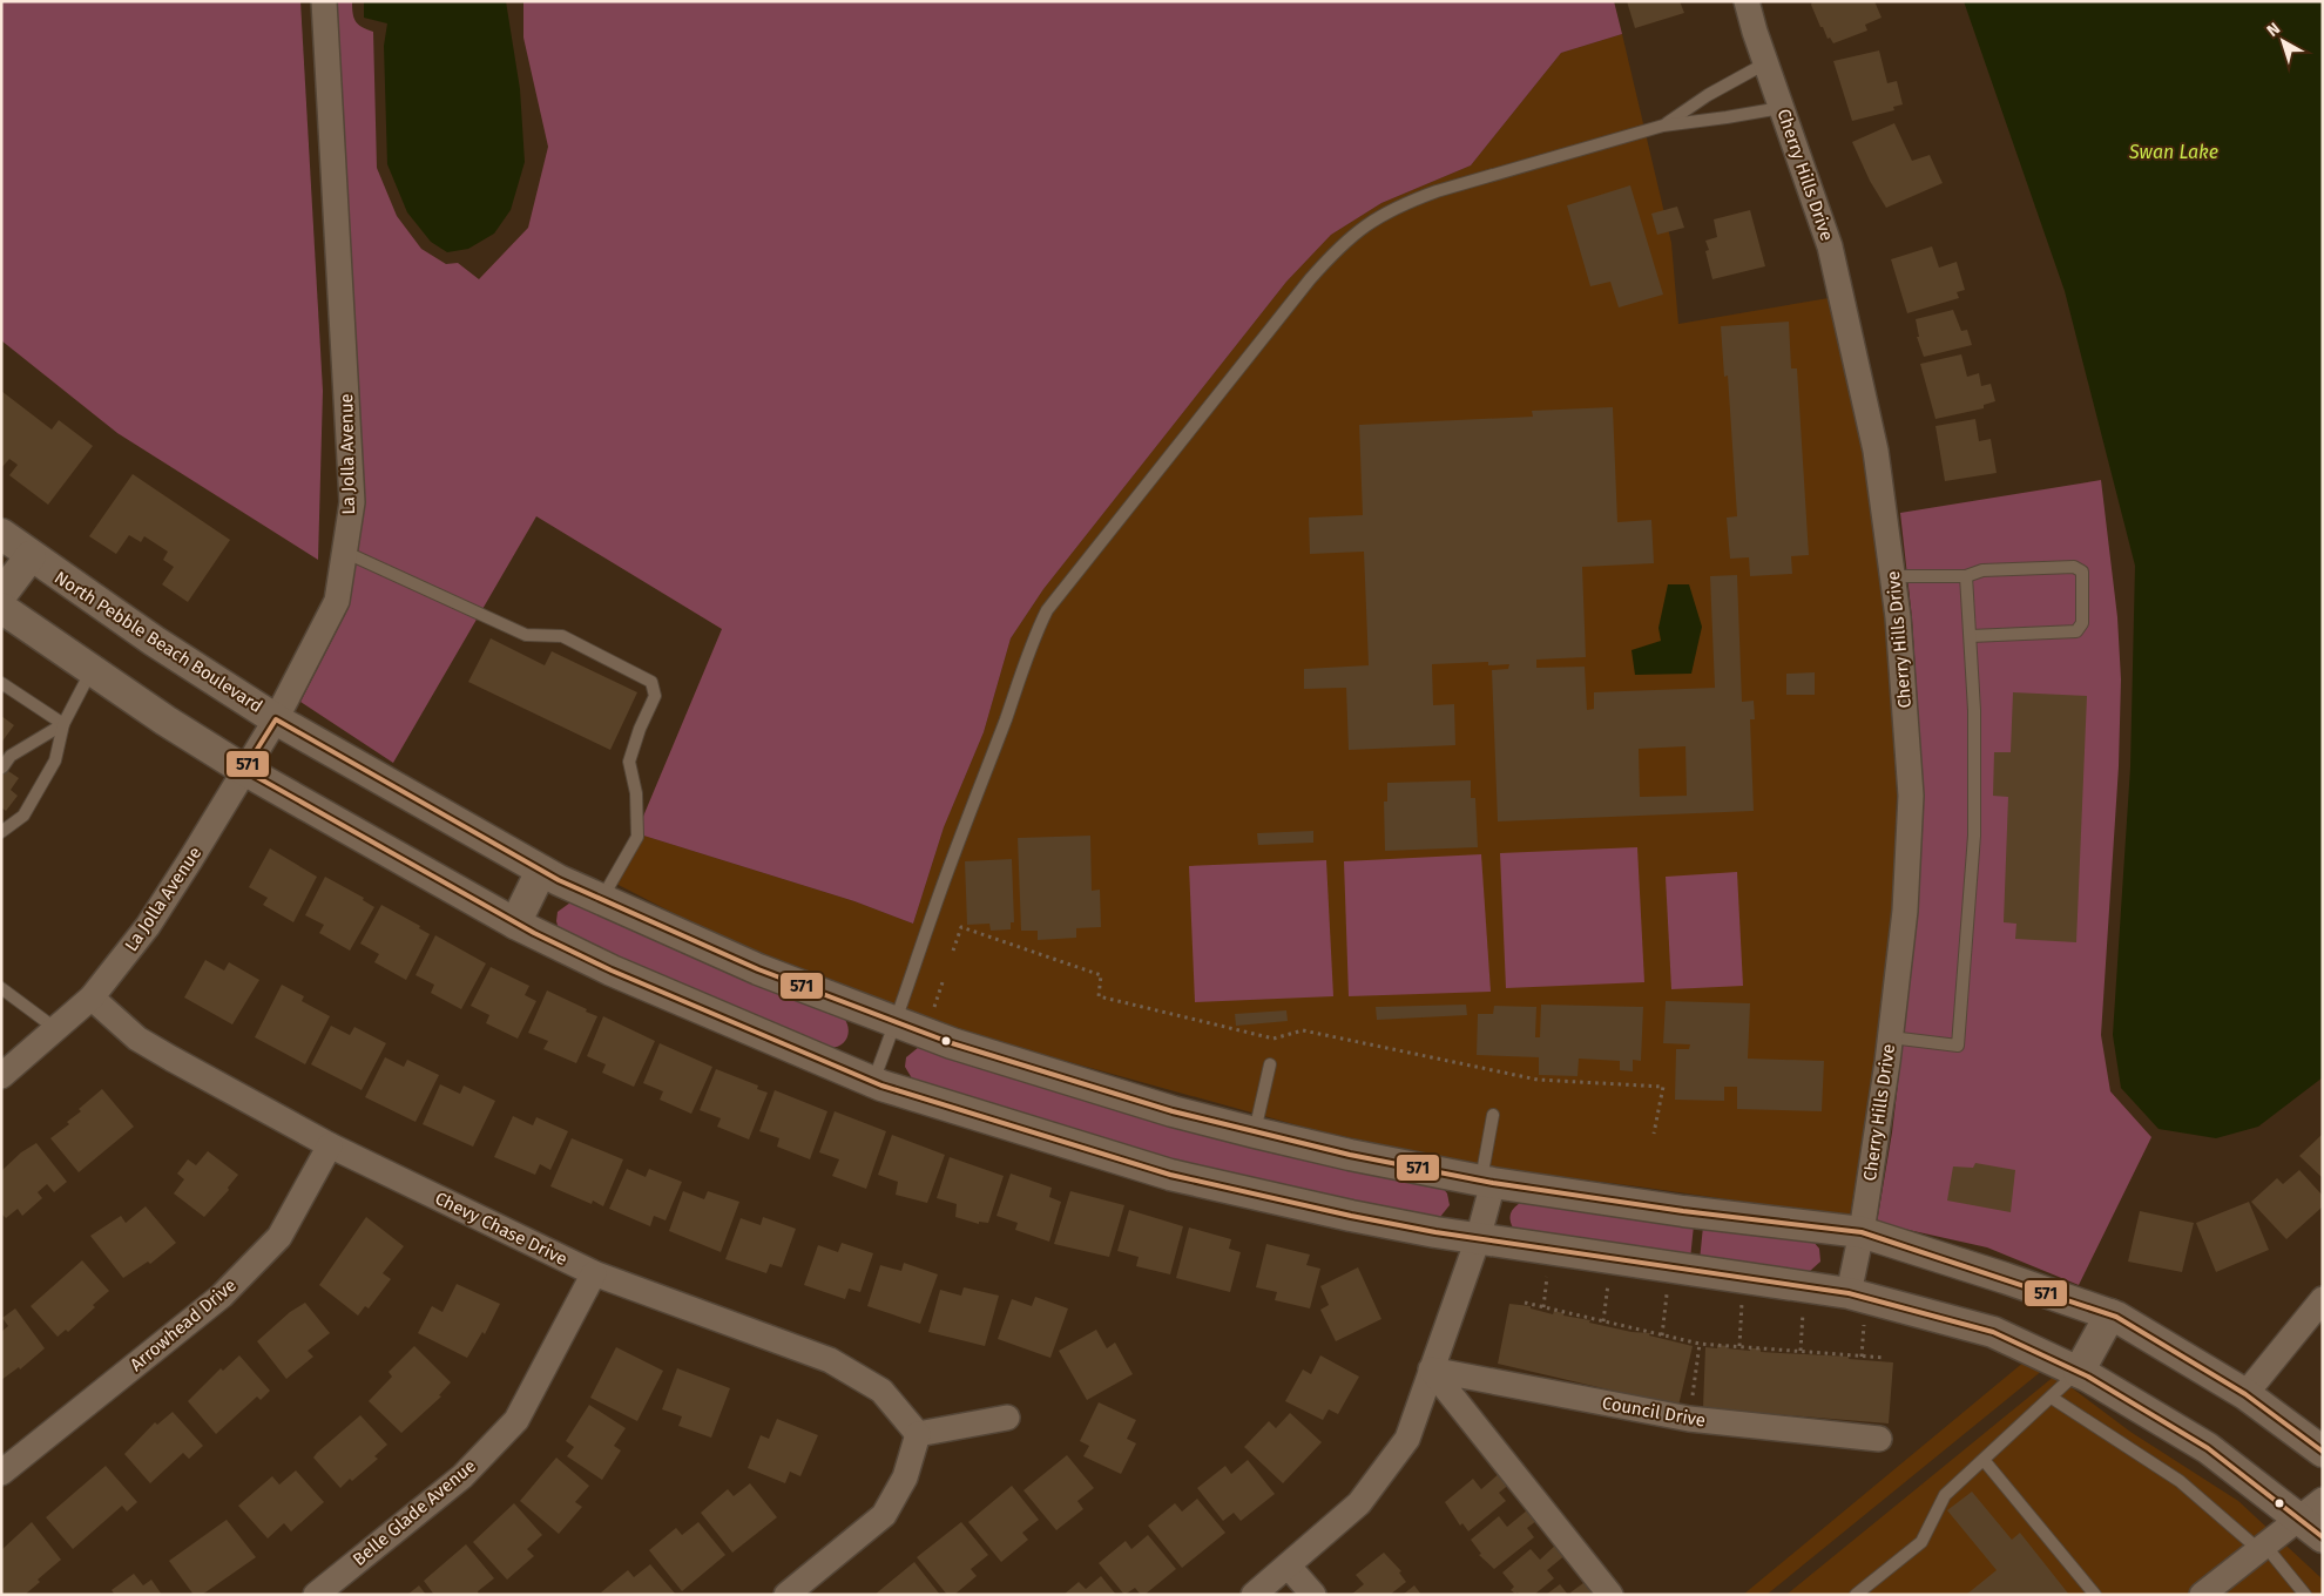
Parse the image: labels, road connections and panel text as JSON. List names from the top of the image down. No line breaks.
{"streets":{"street":["Cherry Hills Drive","La Jolla Avenue","North Pebble Beach Boulevard","Chevy Chase Drive","Arrowhead Drive","Council Drive","Belle Glade Avenue"]},"crossings":[["Cherry Hills Drive","North Pebble Beach Boulevard"],["La Jolla Avenue","North Pebble Beach Boulevard"],["La Jolla Avenue","Chevy Chase Drive"],["Chevy Chase Drive","Arrowhead Drive"],["Chevy Chase Drive","Belle Glade Avenue"]],"water":["Swan Lake"],"lines":["transit line 571"],"north":"top left"}
